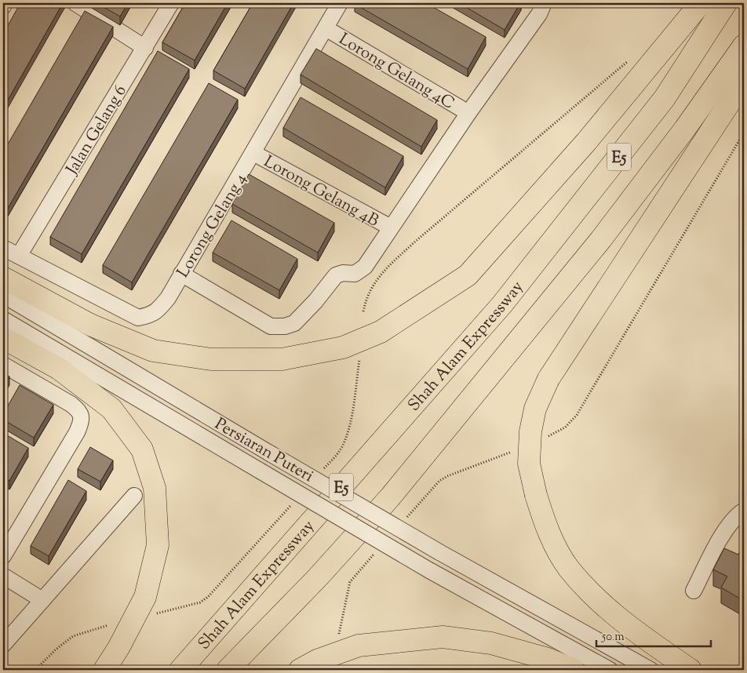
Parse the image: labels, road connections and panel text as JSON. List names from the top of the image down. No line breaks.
{"streets":{"highway":["E5","Shah Alam Expressway"],"street":["Lorong Gelang 4C","Jalan Gelang 6","Lorong Gelang 4B","Lorong Gelang 4","Persiaran Puteri"]},"crossings":[["Lorong Gelang 4C","Lorong Gelang 4"],["Jalan Gelang 6","Lorong Gelang 4"],["Lorong Gelang 4B","Lorong Gelang 4"]],"scale_bar":"50 m"}
